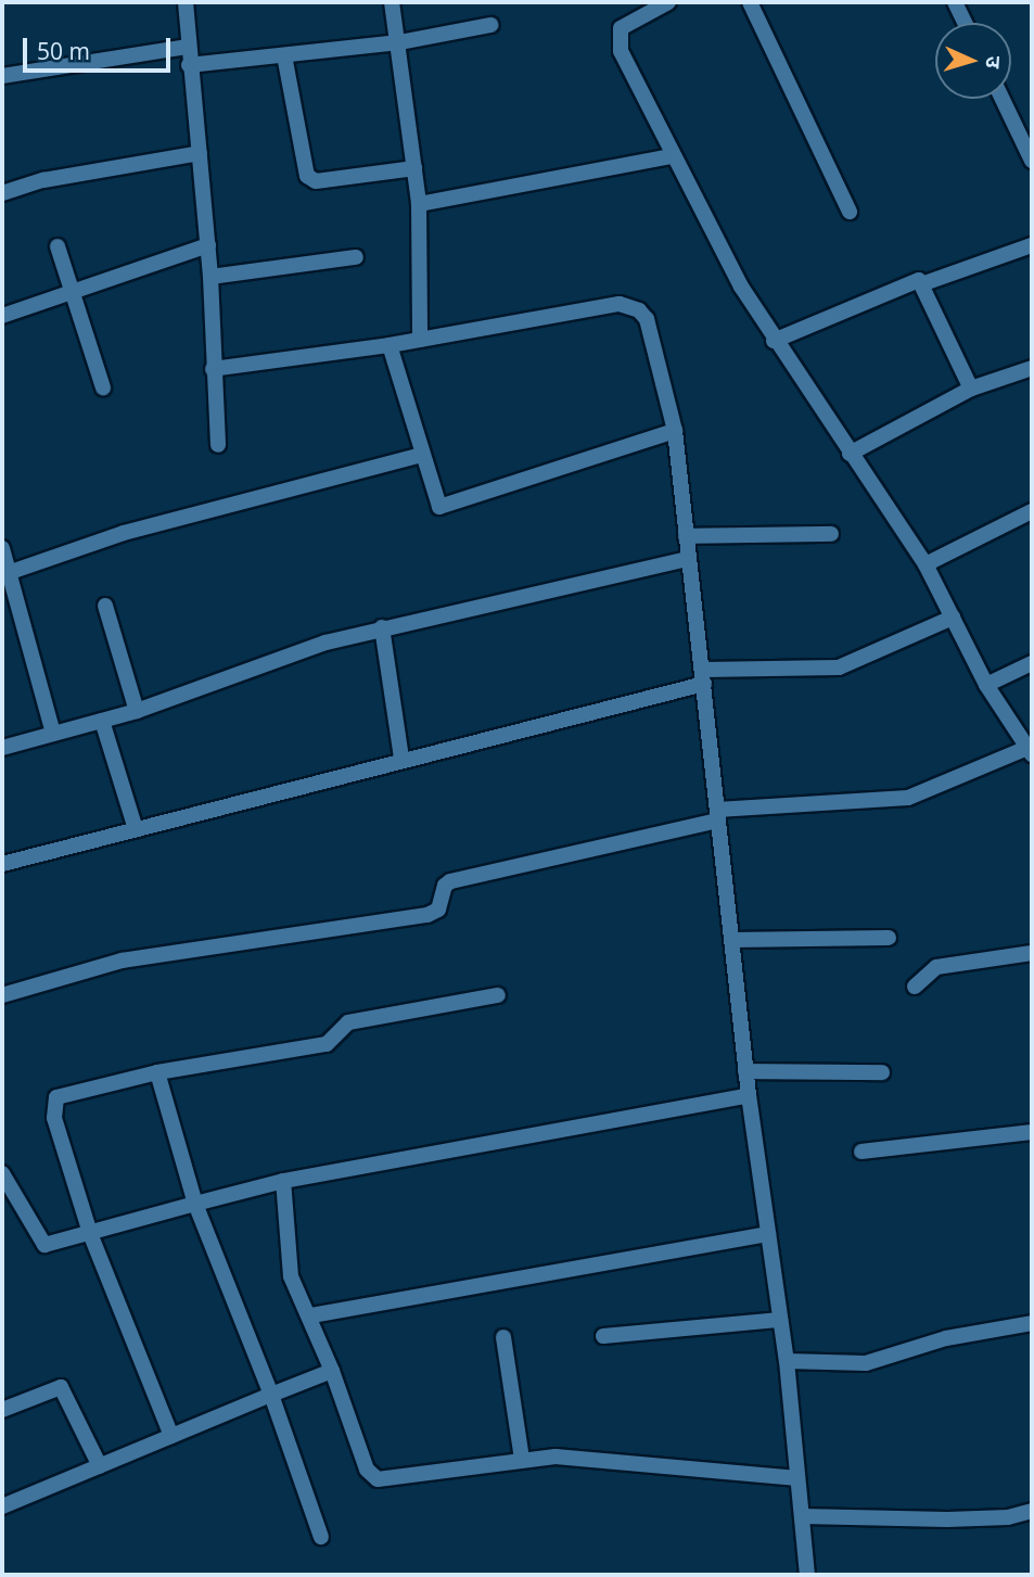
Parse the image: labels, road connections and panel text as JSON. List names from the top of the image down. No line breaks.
{"scale_bar":"50 m","north":"right"}
